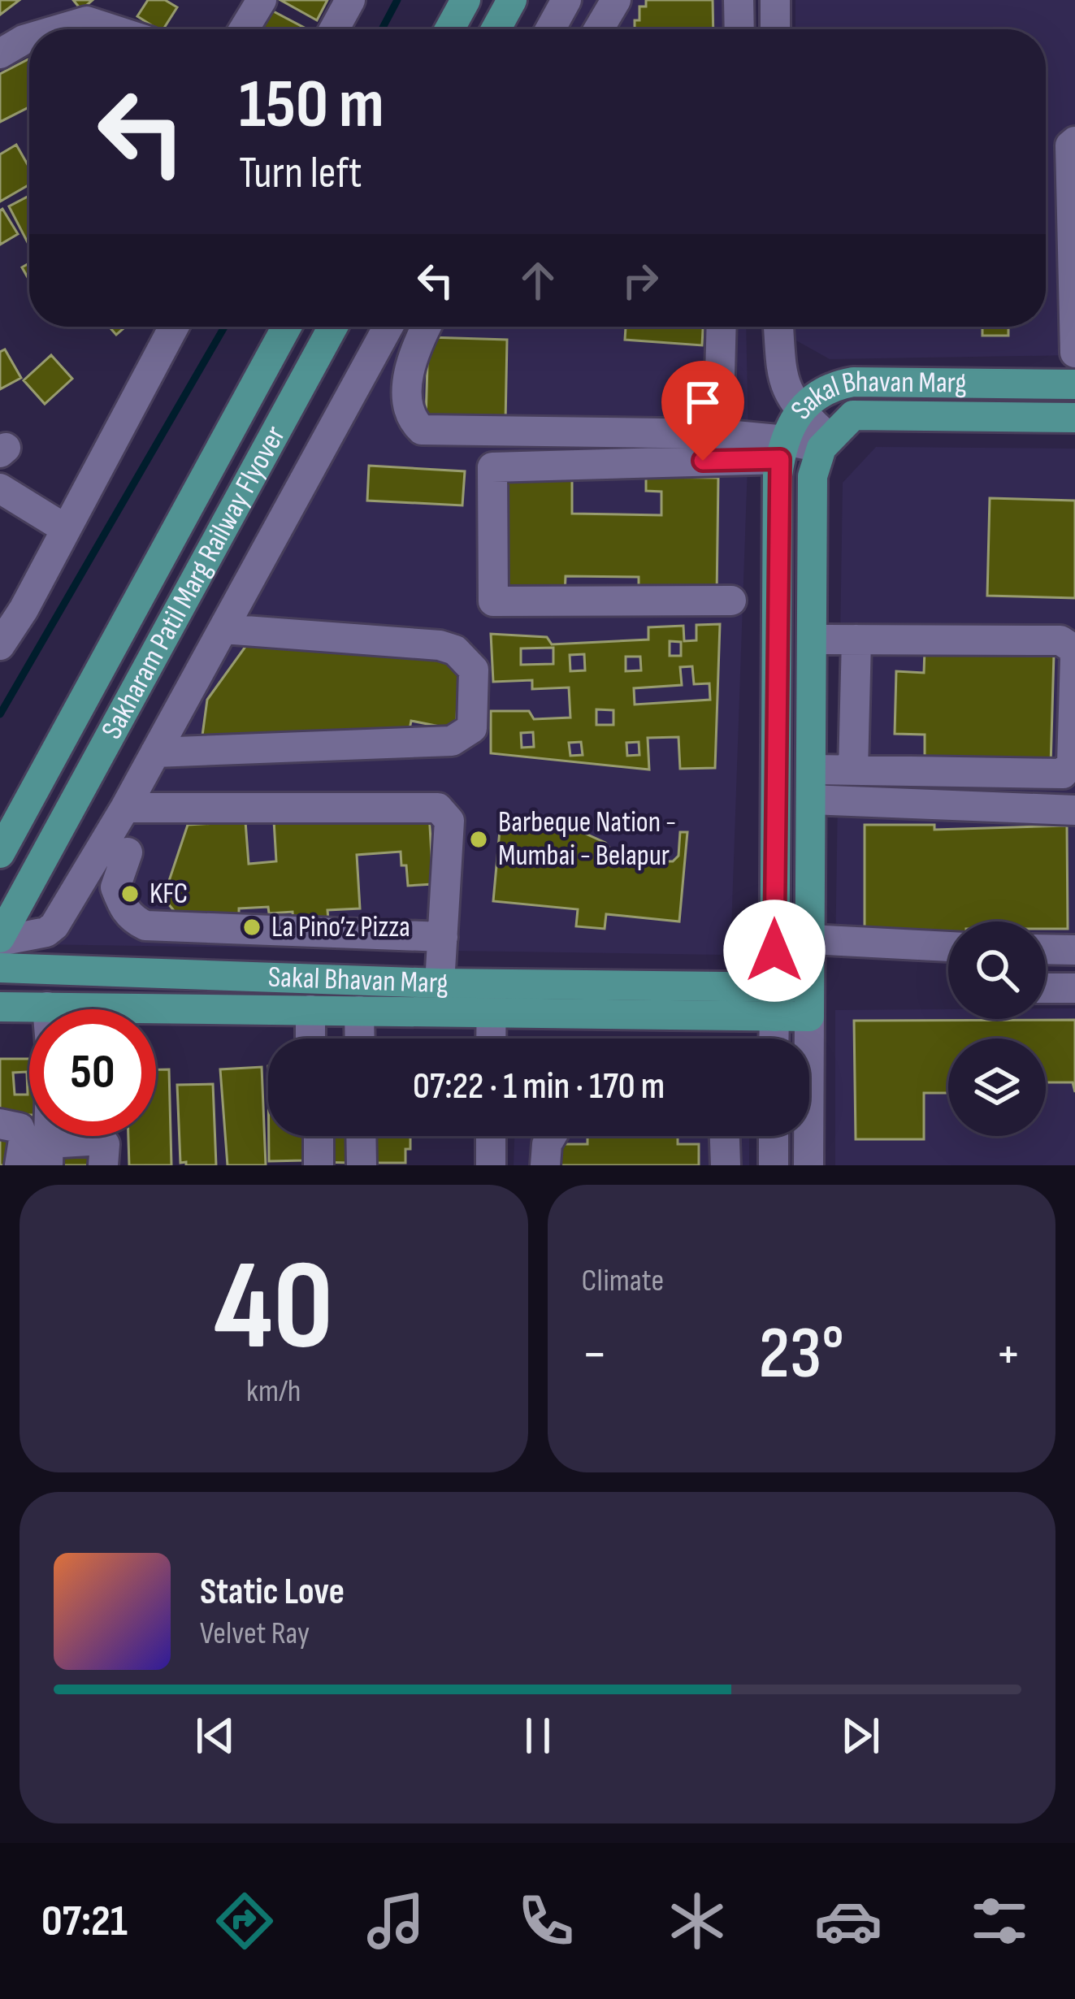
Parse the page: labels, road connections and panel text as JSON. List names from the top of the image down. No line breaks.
{"streets":{"main road":["Sakal Bhavan Marg","Sakharam Patil Marg Railway Flyover"]},"places":["Barbeque Nation - Mumbai - Belapur","KFC","La Pino’z Pizza"],"page":{"turn":["150 m","Turn left"],"limit":"50","trip":"07:22 · 1 min · 170 m","tile":[["40","km/h"],"Climate"],"heat":["−","23°","+"],"song":["Static Love","Velvet Ray"],"tabs":"07:21"}}
